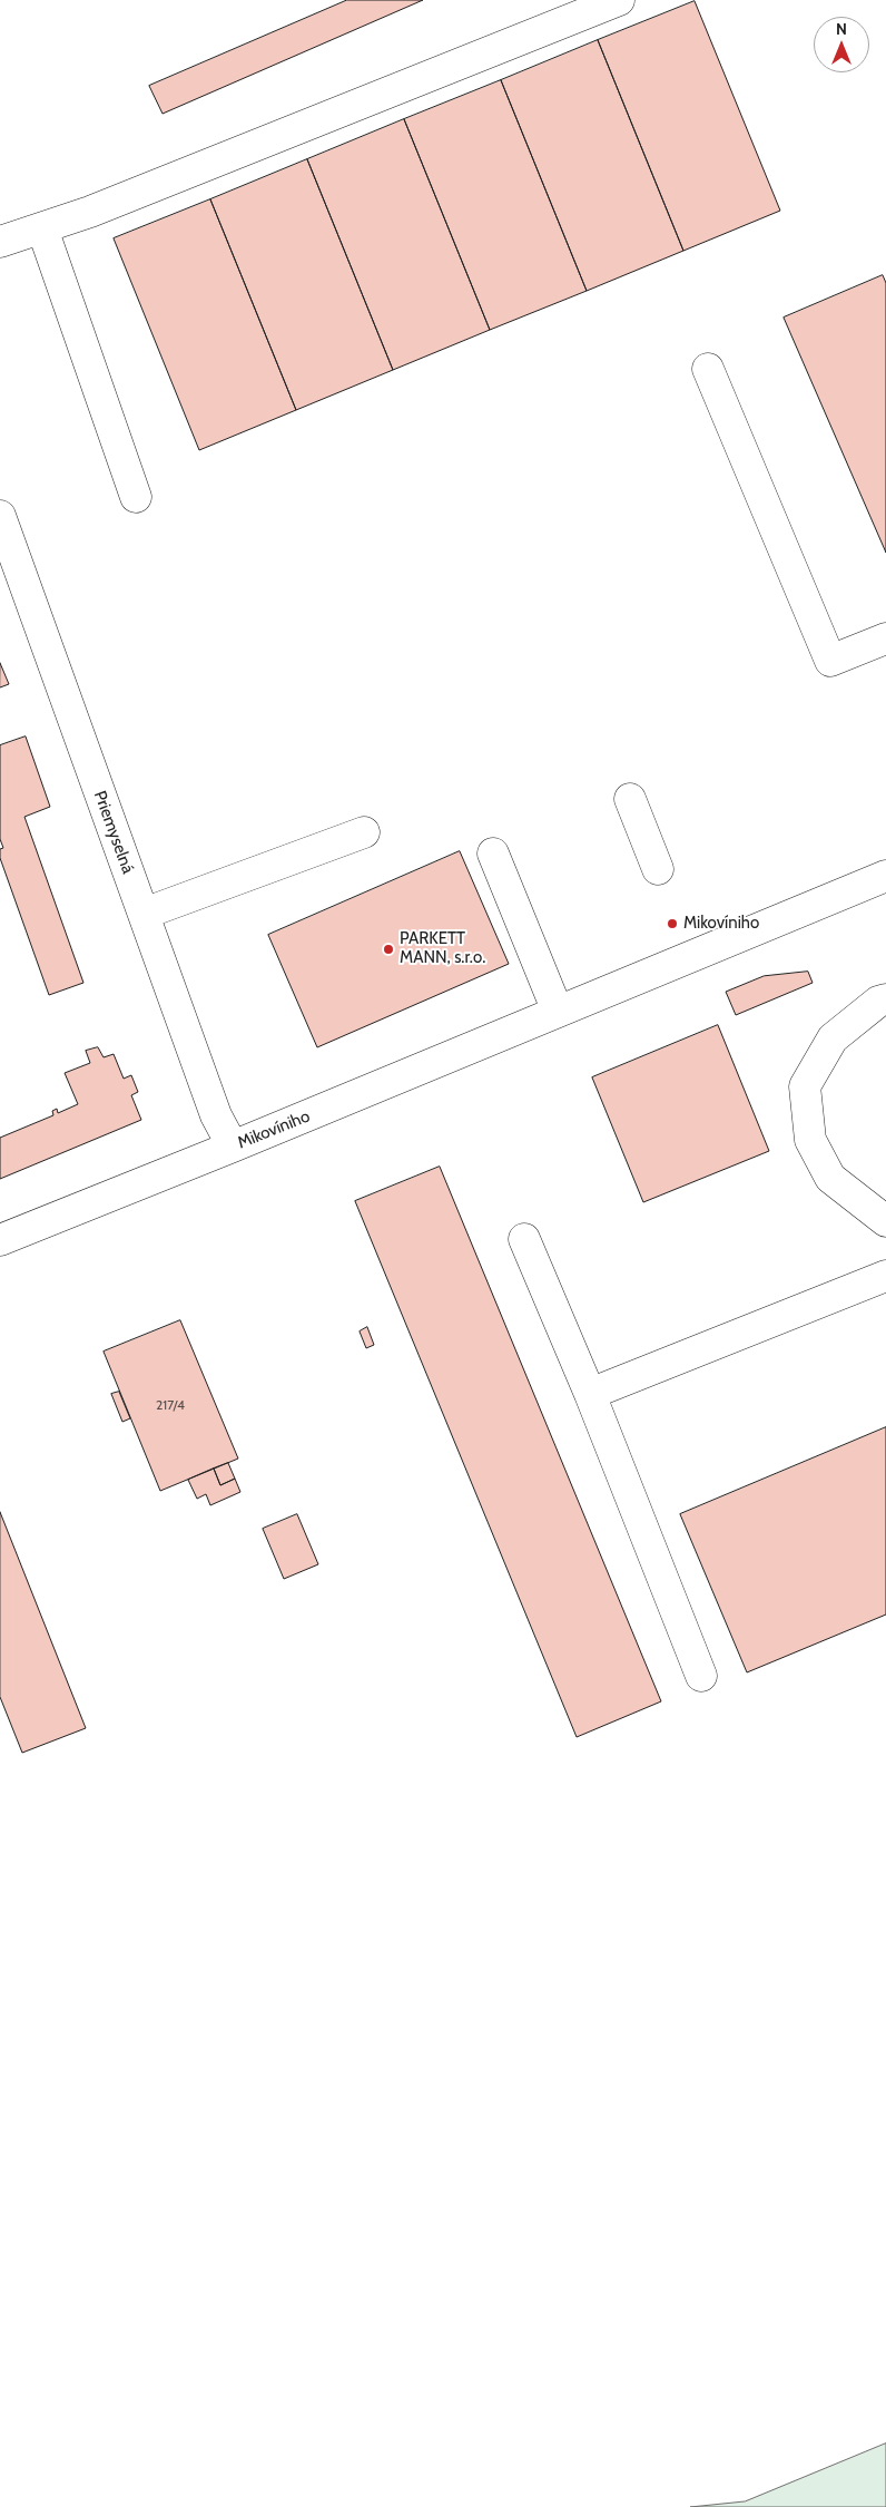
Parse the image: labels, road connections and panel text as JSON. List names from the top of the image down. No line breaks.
{"streets":{"street":["Priemyselná","Mikovíniho"]},"crossings":[["Priemyselná","Mikovíniho"]],"places":["Mikovíniho","PARKETT MANN, s.r.o."],"house_numbers":["217/4"],"north":"top"}
